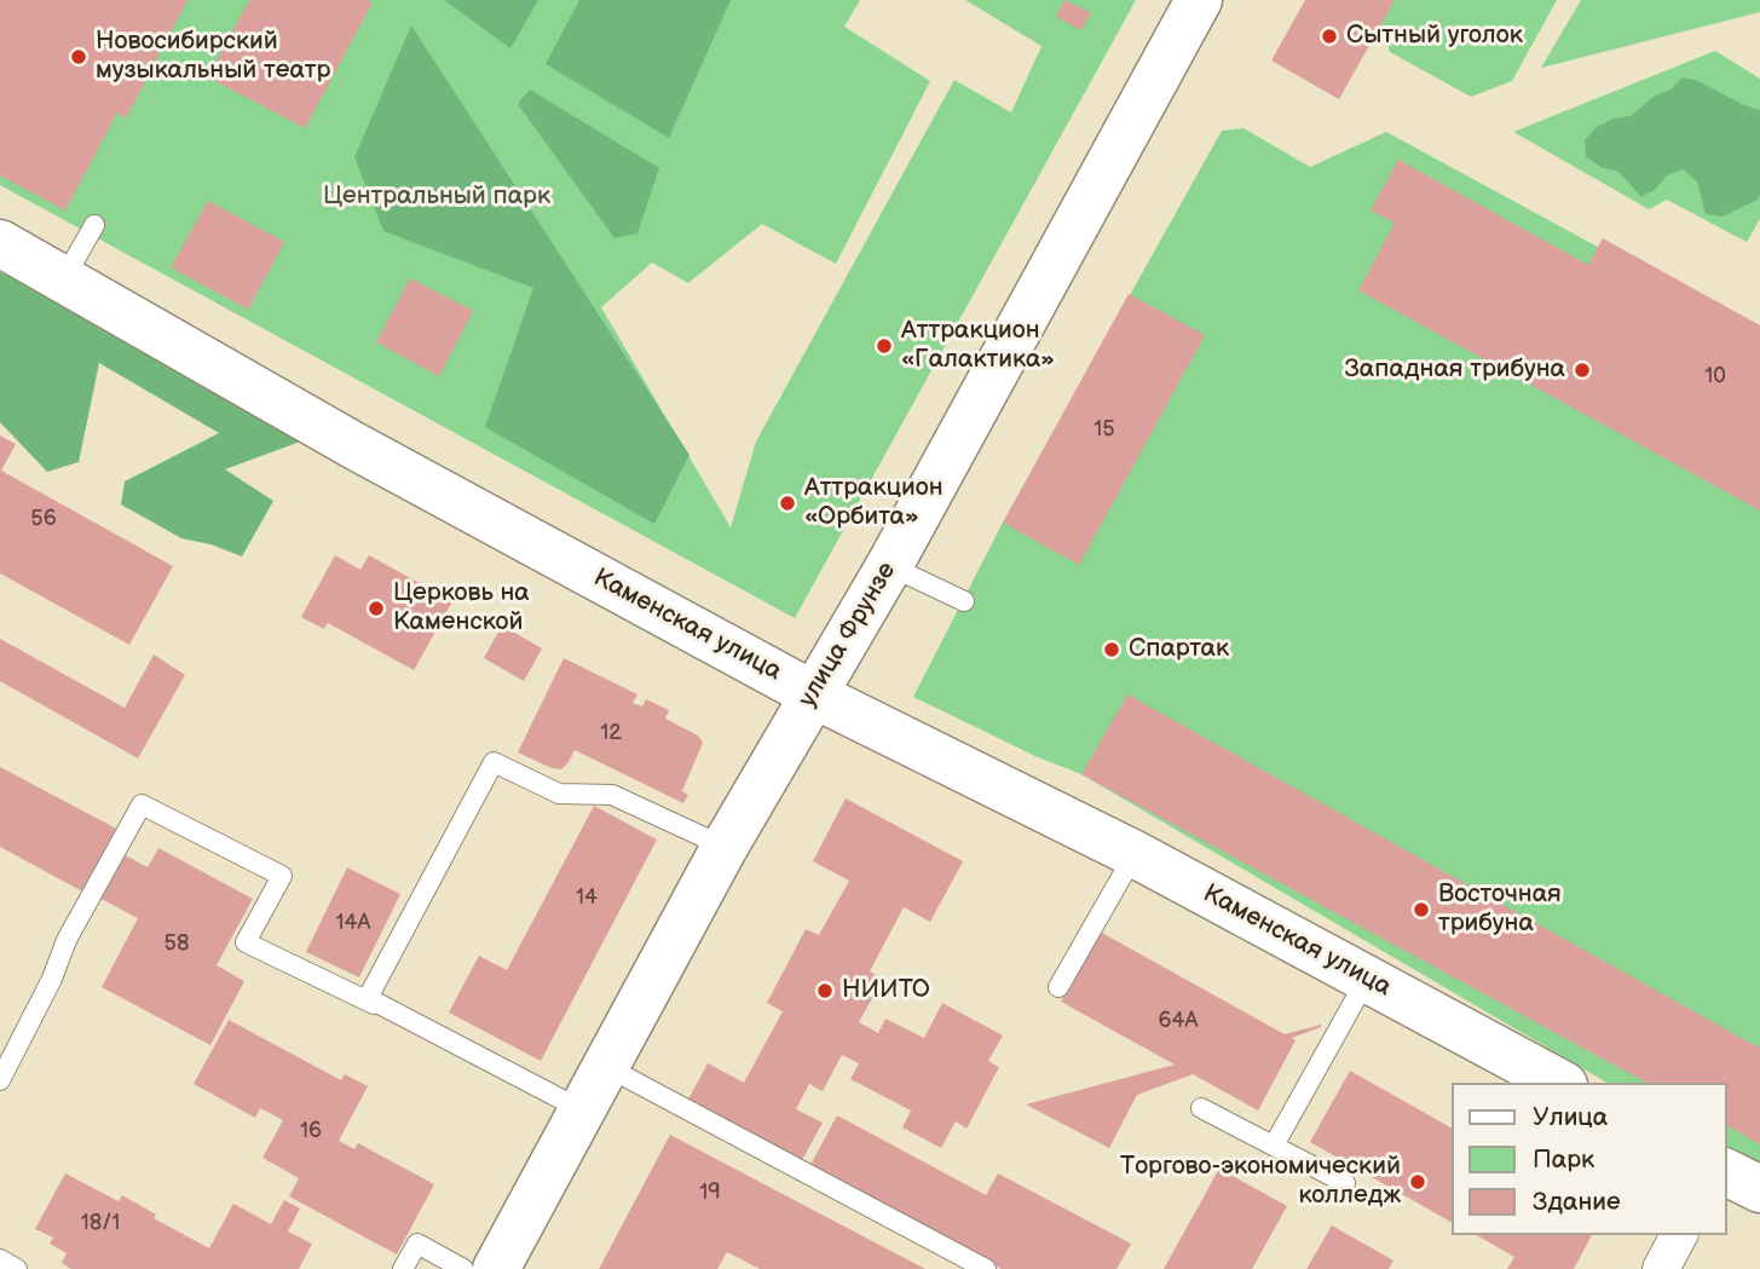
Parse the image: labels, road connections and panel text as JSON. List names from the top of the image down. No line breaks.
{"streets":{"street":["Каменская улица","улица Фрунзе"]},"crossings":[["Каменская улица","улица Фрунзе"]],"parks":["Центральный парк"],"places":["Сытный уголок","Новосибирский музыкальный театр","Аттракцион «Галактика»","Западная трибуна","Аттракцион «Орбита»","Церковь на Каменской","Спартак","Восточная трибуна","НИИТО","Торгово-экономический колледж"],"house_numbers":["10","15","56","12","14","14А","58","64А","16","19","18/1"],"legend":["Улица","Парк","Здание"]}
